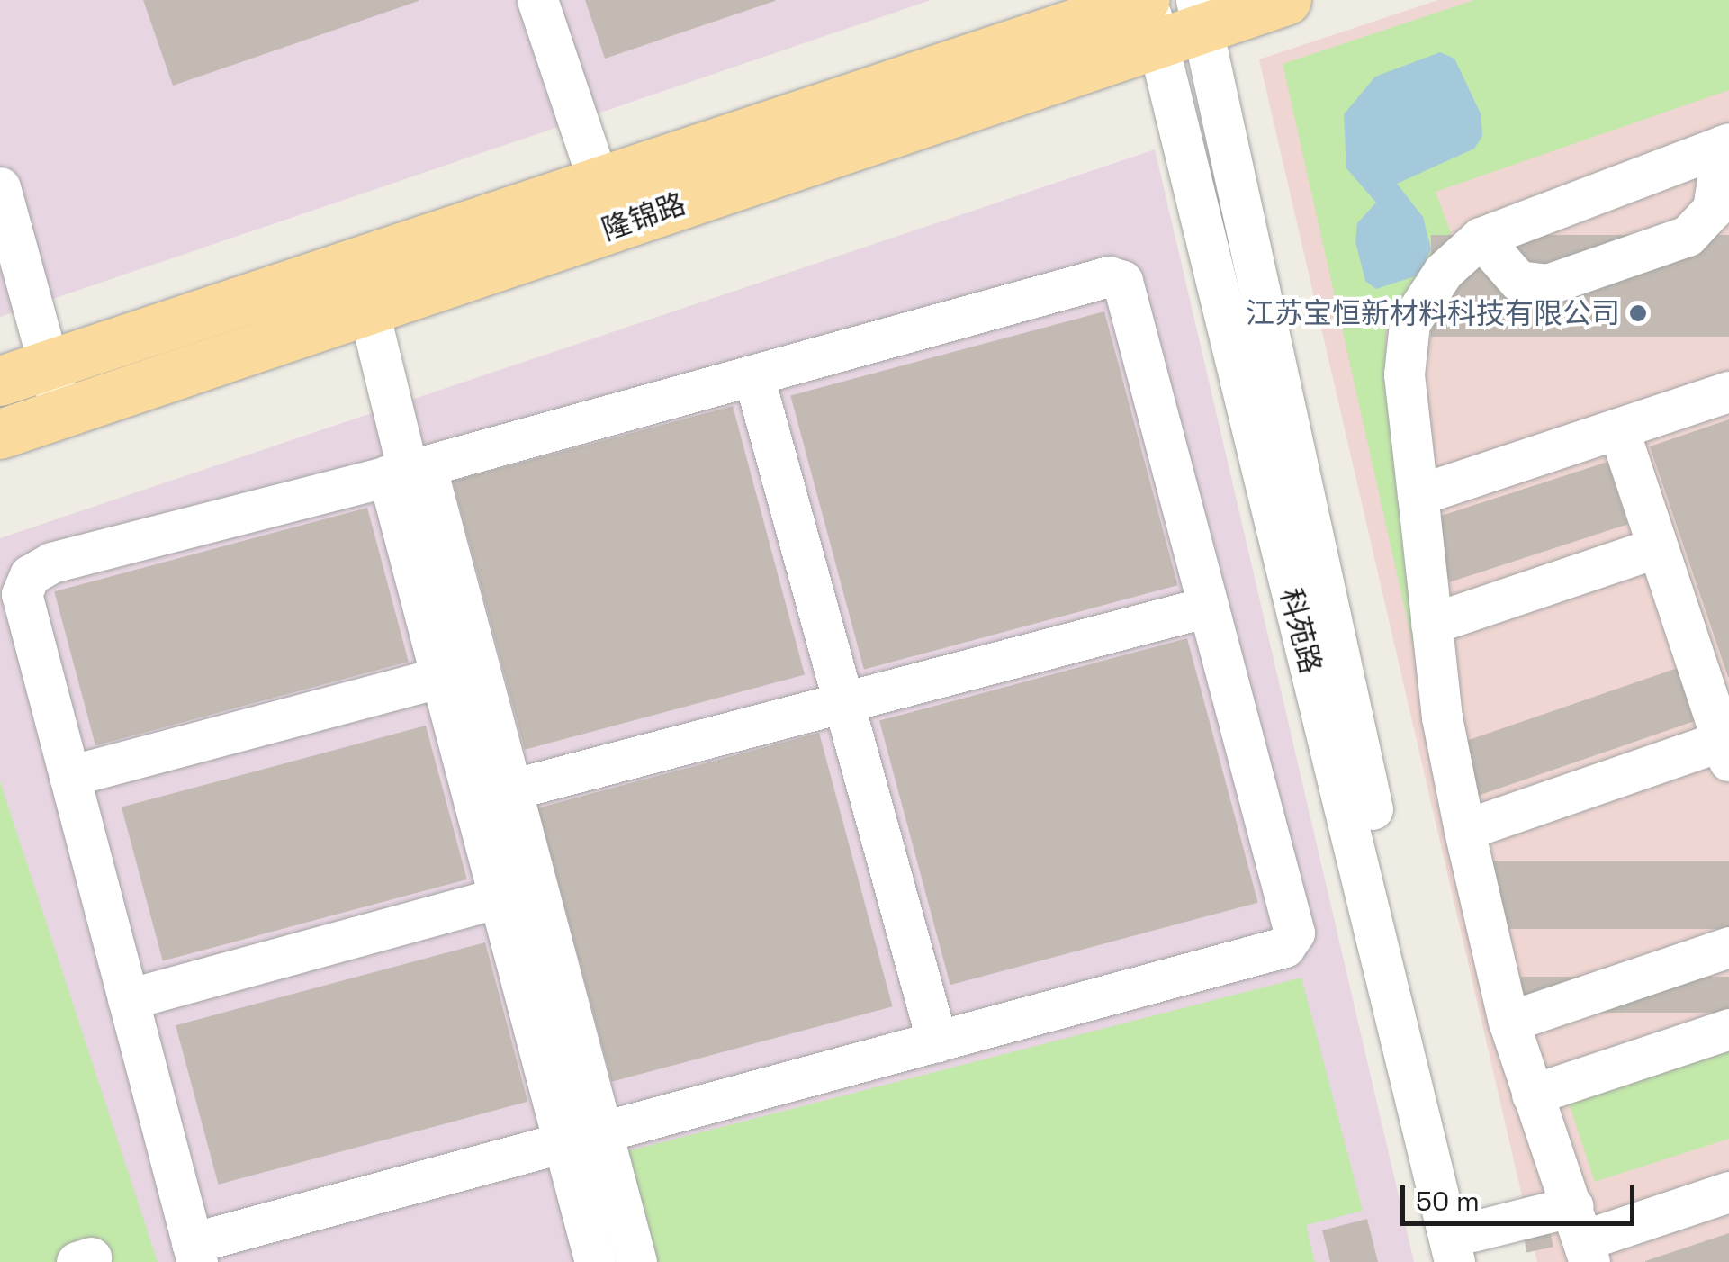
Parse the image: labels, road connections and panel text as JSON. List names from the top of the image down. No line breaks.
{"streets":{"main road":["隆锦路"],"street":["科苑路"]},"crossings":[["隆锦路","科苑路"]],"places":["江苏宝恒新材料科技有限公司"],"scale_bar":"50 m"}
